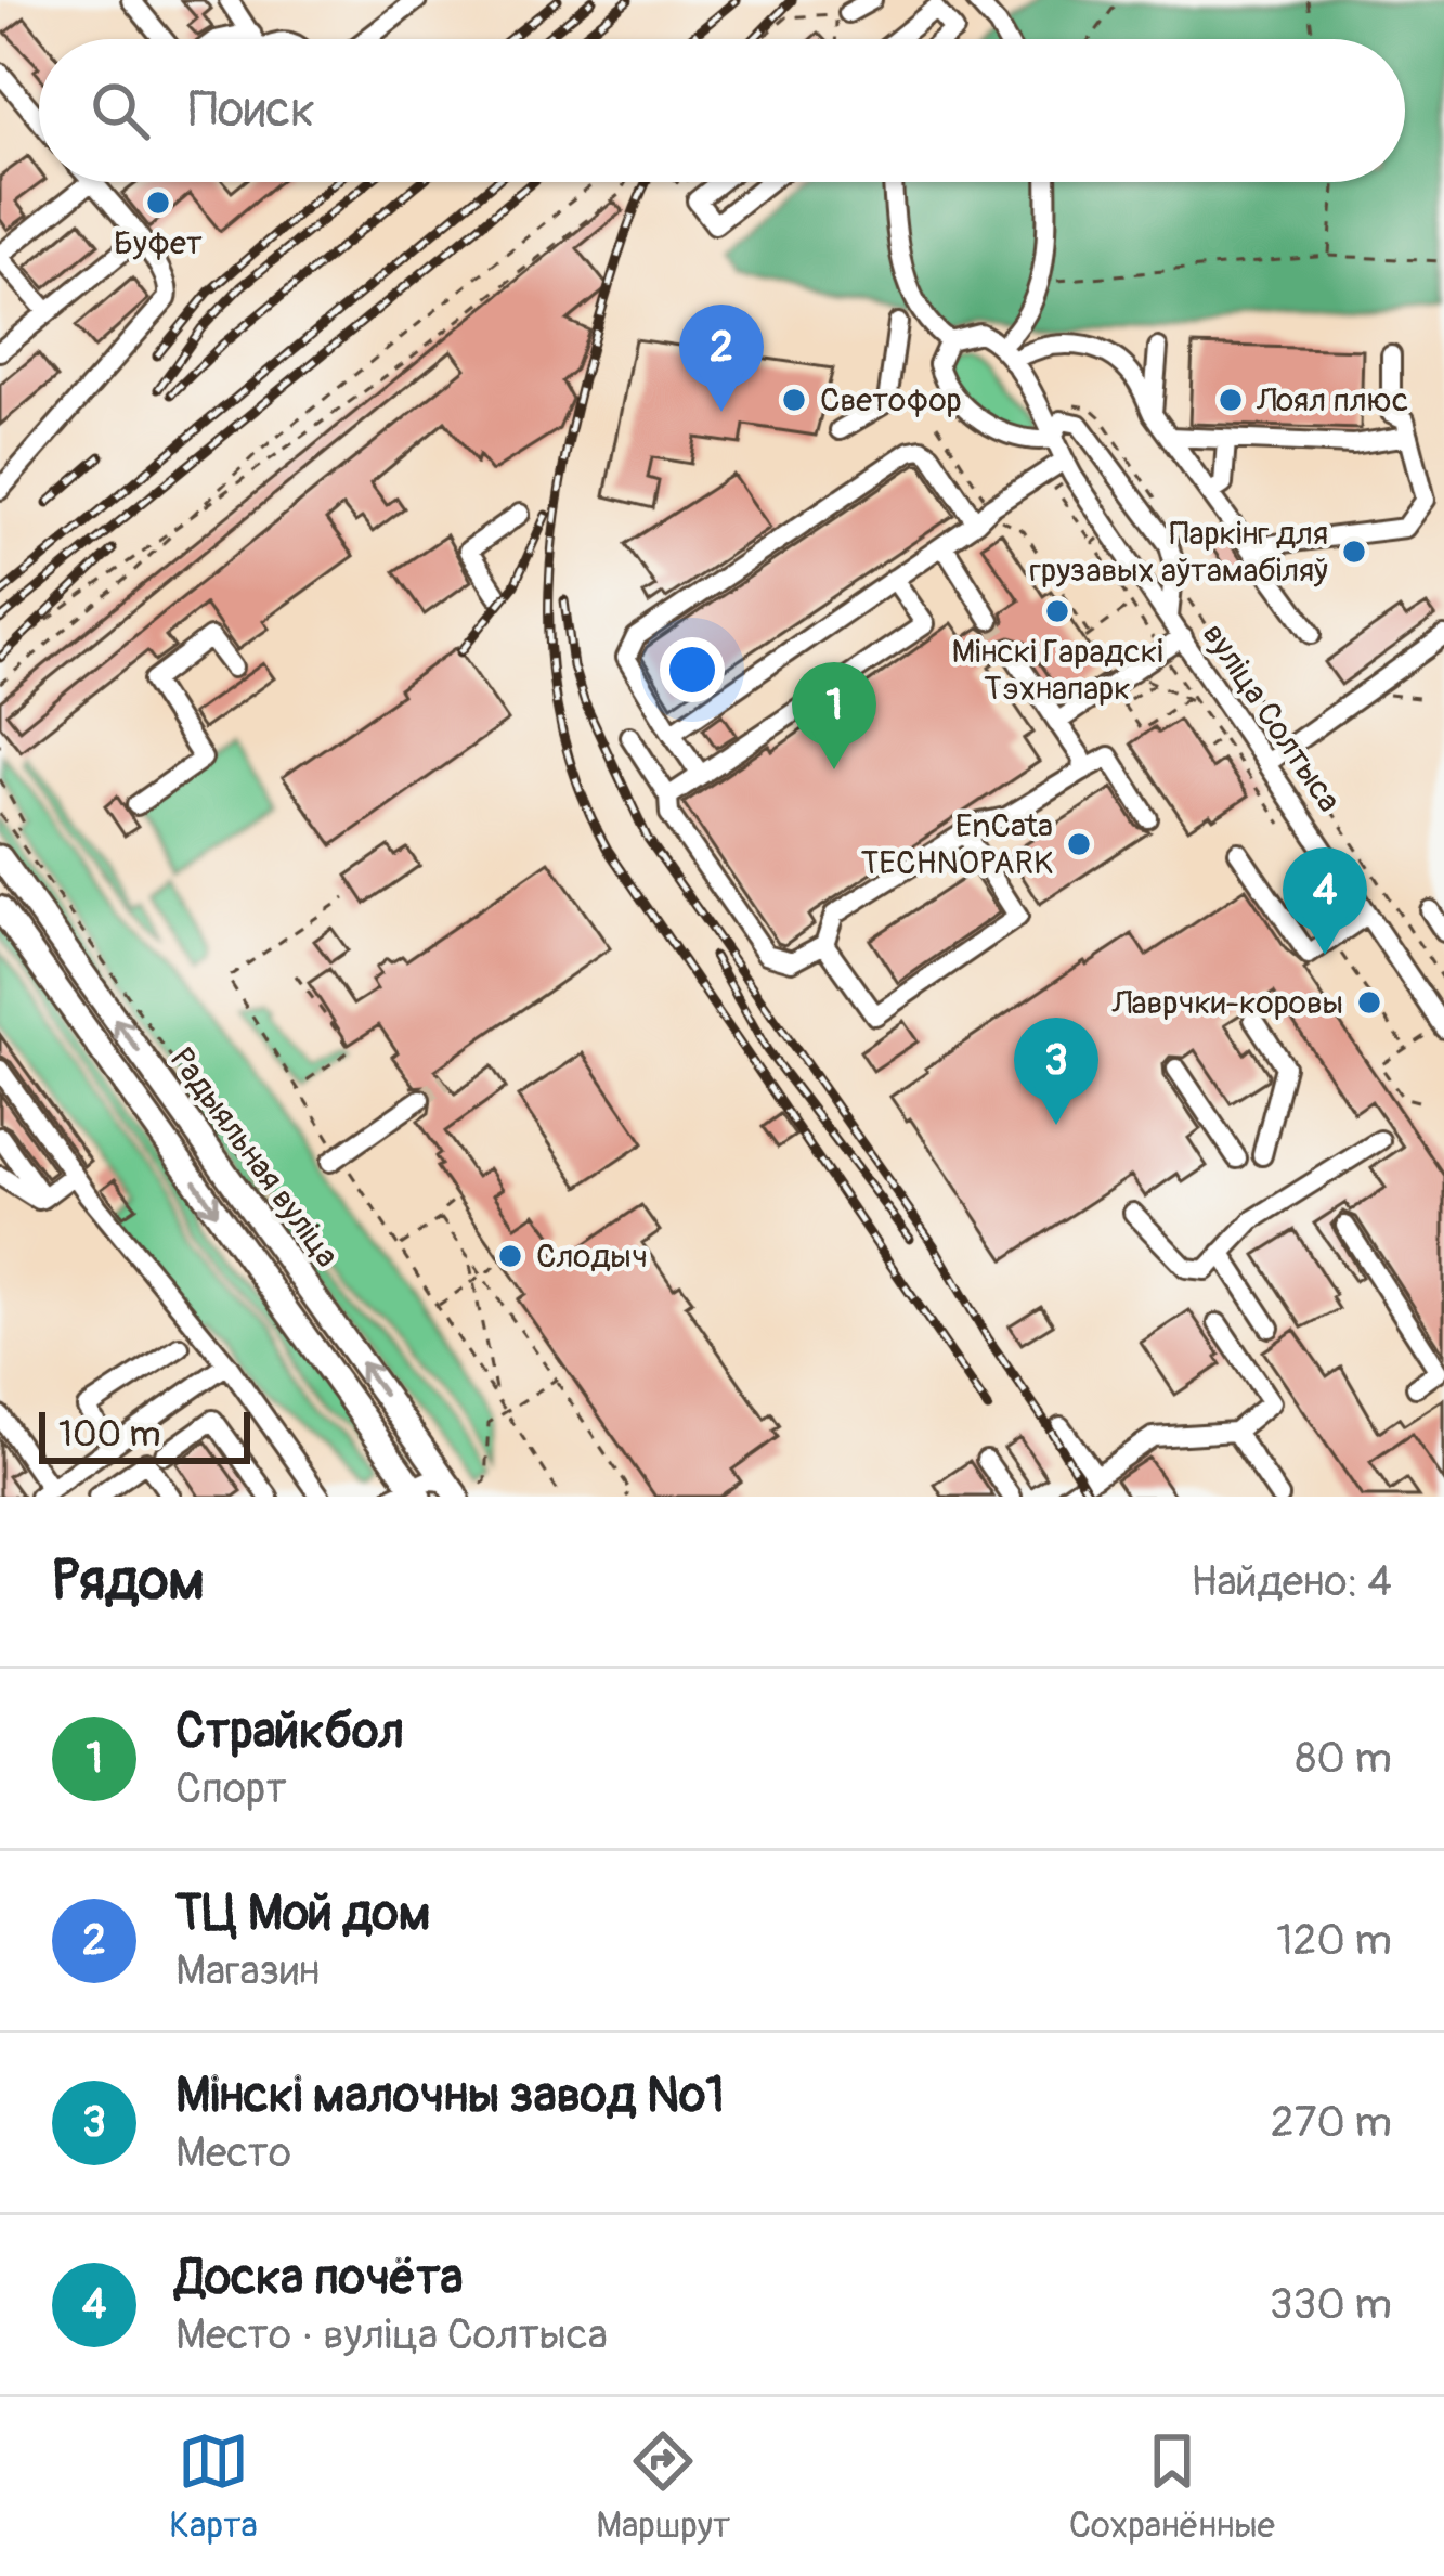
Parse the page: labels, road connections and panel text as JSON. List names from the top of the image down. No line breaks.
{"streets":{"main road":["Радыяльная вуліца"],"street":["вуліца Солтыса"]},"places":["Буфет","Светофор","Лоял плюс","Паркінг для грузавых аўтамабіляў","Мінскі Гарадскі Тэхнапарк","EnCata TECHNOPARK","Лаврчки-коровы","Слодыч"],"scale_bar":"100 m","page":{"search":"Поиск","pins":["2","1","4","3"],"scale":"100 m","heading":["Рядом","Найдено: 4"],"list":[{"mark":"1","name":"Страйкбол","note":"Спорт","value":"80 m"},{"mark":"2","name":"ТЦ Мой дом","note":"Магазин","value":"120 m"},{"mark":"3","name":"Мінскі малочны завод №1","note":"Место","value":"270 m"},{"mark":"4","name":"Доска почёта","note":"Место · вуліца Солтыса","value":"330 m"}],"nav":["Карта","Маршрут","Сохранённые"]}}
